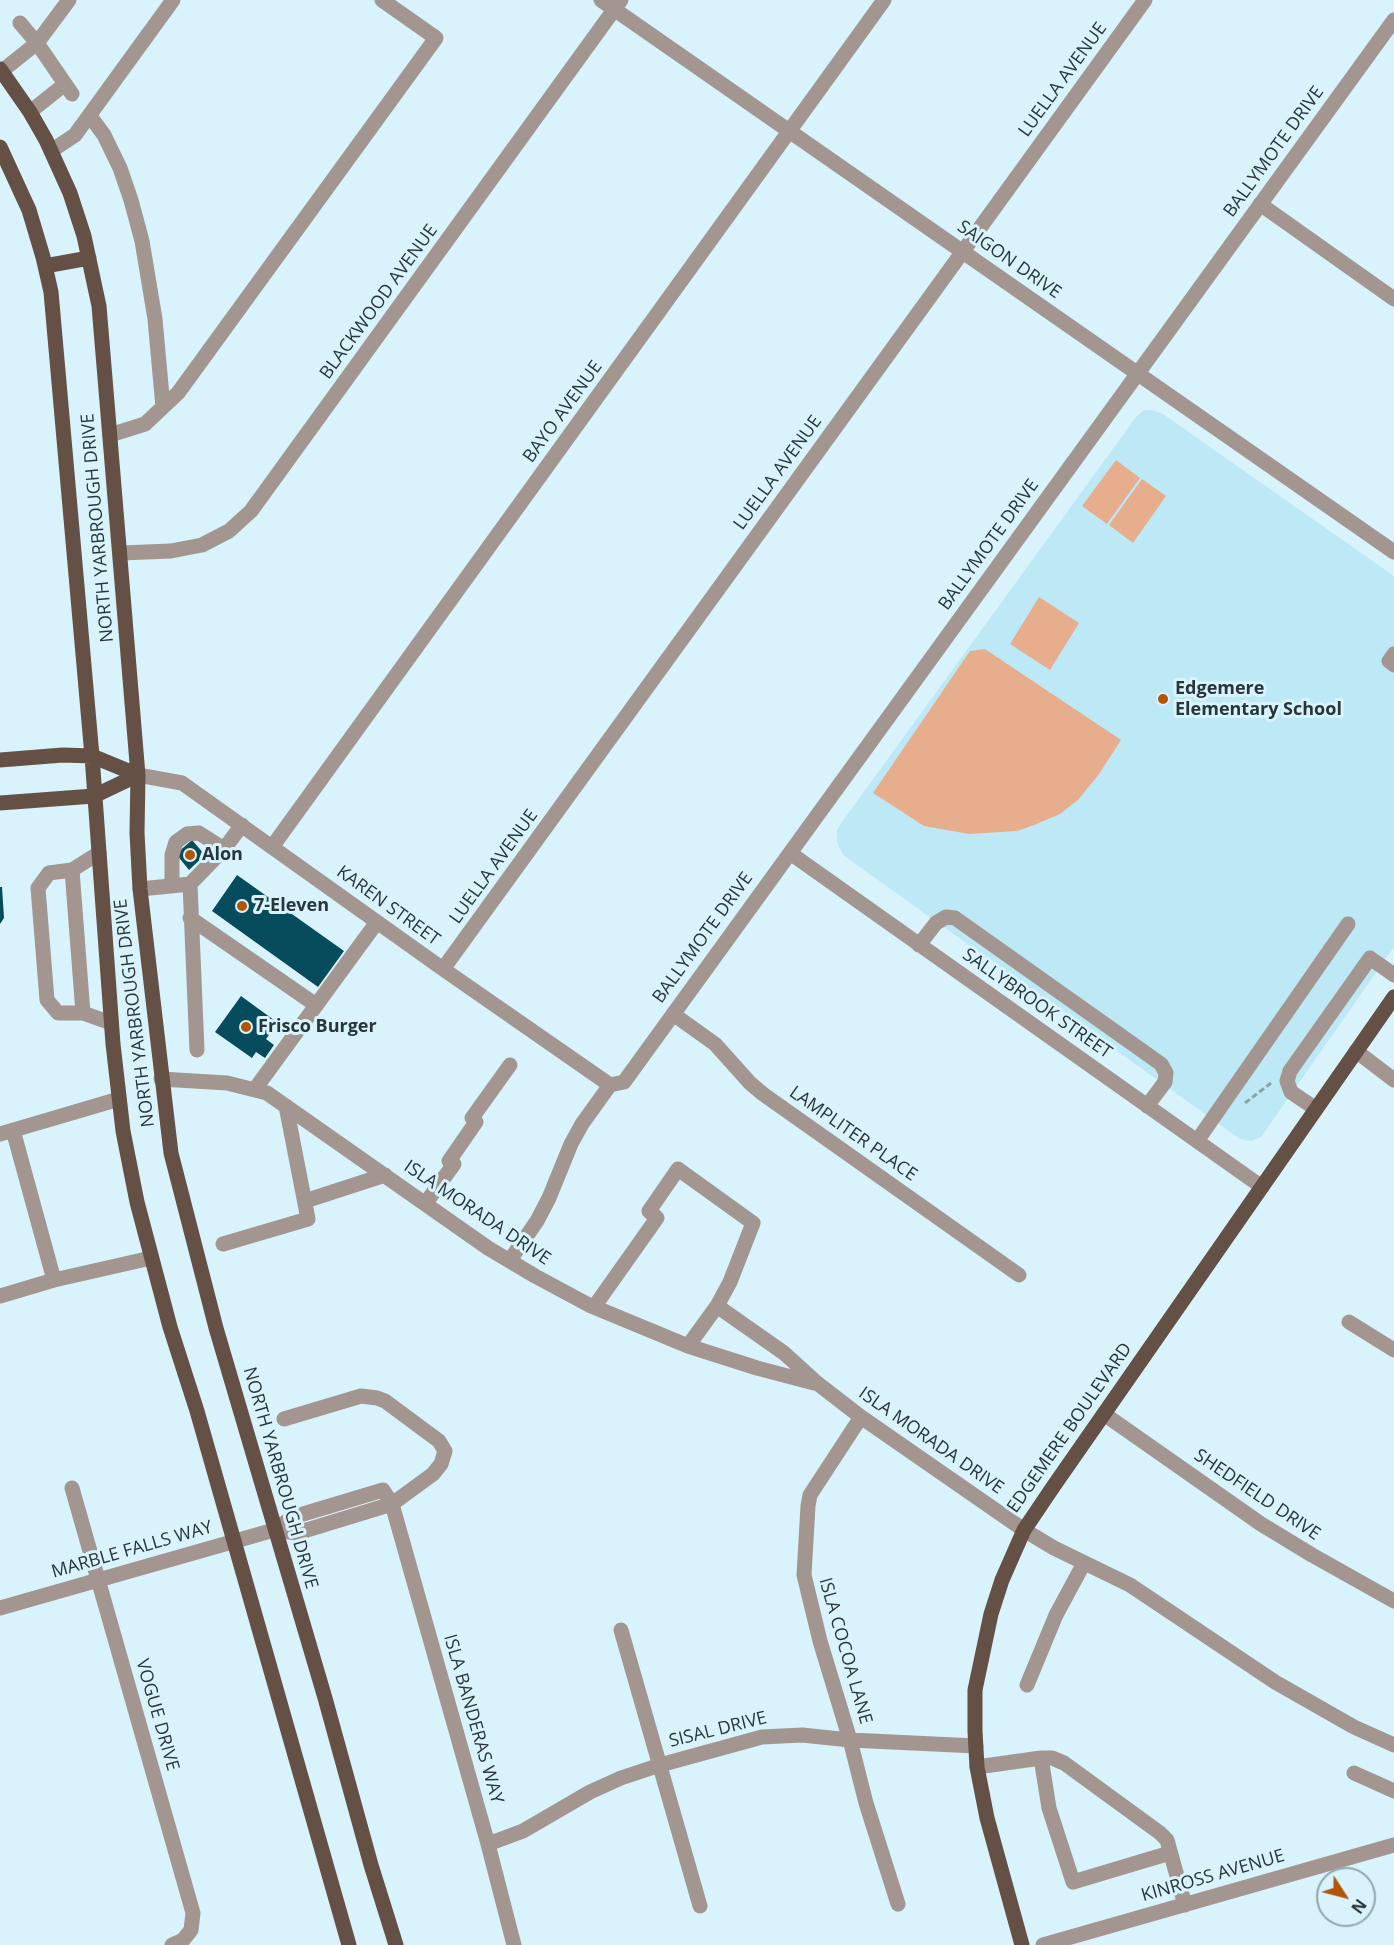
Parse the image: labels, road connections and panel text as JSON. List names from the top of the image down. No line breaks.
{"streets":{"main road":["NORTH YARBROUGH DRIVE","EDGEMERE BOULEVARD"],"street":["LUELLA AVENUE","BALLYMOTE DRIVE","SAIGON DRIVE","BLACKWOOD AVENUE","BAYO AVENUE","KAREN STREET","SALLYBROOK STREET","LAMPLITER PLACE","ISLA MORADA DRIVE","SHEDFIELD DRIVE","MARBLE FALLS WAY","ISLA COCOA LANE","VOGUE DRIVE","ISLA BANDERAS WAY","SISAL DRIVE","KINROSS AVENUE"]},"crossings":[["LUELLA AVENUE","SAIGON DRIVE"],["LUELLA AVENUE","KAREN STREET"],["BALLYMOTE DRIVE","SAIGON DRIVE"],["BALLYMOTE DRIVE","KAREN STREET"],["BALLYMOTE DRIVE","SALLYBROOK STREET"],["BALLYMOTE DRIVE","LAMPLITER PLACE"],["SAIGON DRIVE","BLACKWOOD AVENUE"],["SAIGON DRIVE","BAYO AVENUE"],["BLACKWOOD AVENUE","NORTH YARBROUGH DRIVE"],["BAYO AVENUE","KAREN STREET"],["NORTH YARBROUGH DRIVE","KAREN STREET"],["NORTH YARBROUGH DRIVE","ISLA MORADA DRIVE"],["NORTH YARBROUGH DRIVE","MARBLE FALLS WAY"],["SALLYBROOK STREET","EDGEMERE BOULEVARD"],["ISLA MORADA DRIVE","EDGEMERE BOULEVARD"],["ISLA MORADA DRIVE","ISLA COCOA LANE"],["EDGEMERE BOULEVARD","SHEDFIELD DRIVE"],["EDGEMERE BOULEVARD","SISAL DRIVE"],["MARBLE FALLS WAY","VOGUE DRIVE"],["MARBLE FALLS WAY","ISLA BANDERAS WAY"],["ISLA COCOA LANE","SISAL DRIVE"],["ISLA BANDERAS WAY","SISAL DRIVE"]],"places":["Edgemere Elementary School","Alon","7-Eleven","Frisco Burger"],"north":"bottom right"}
